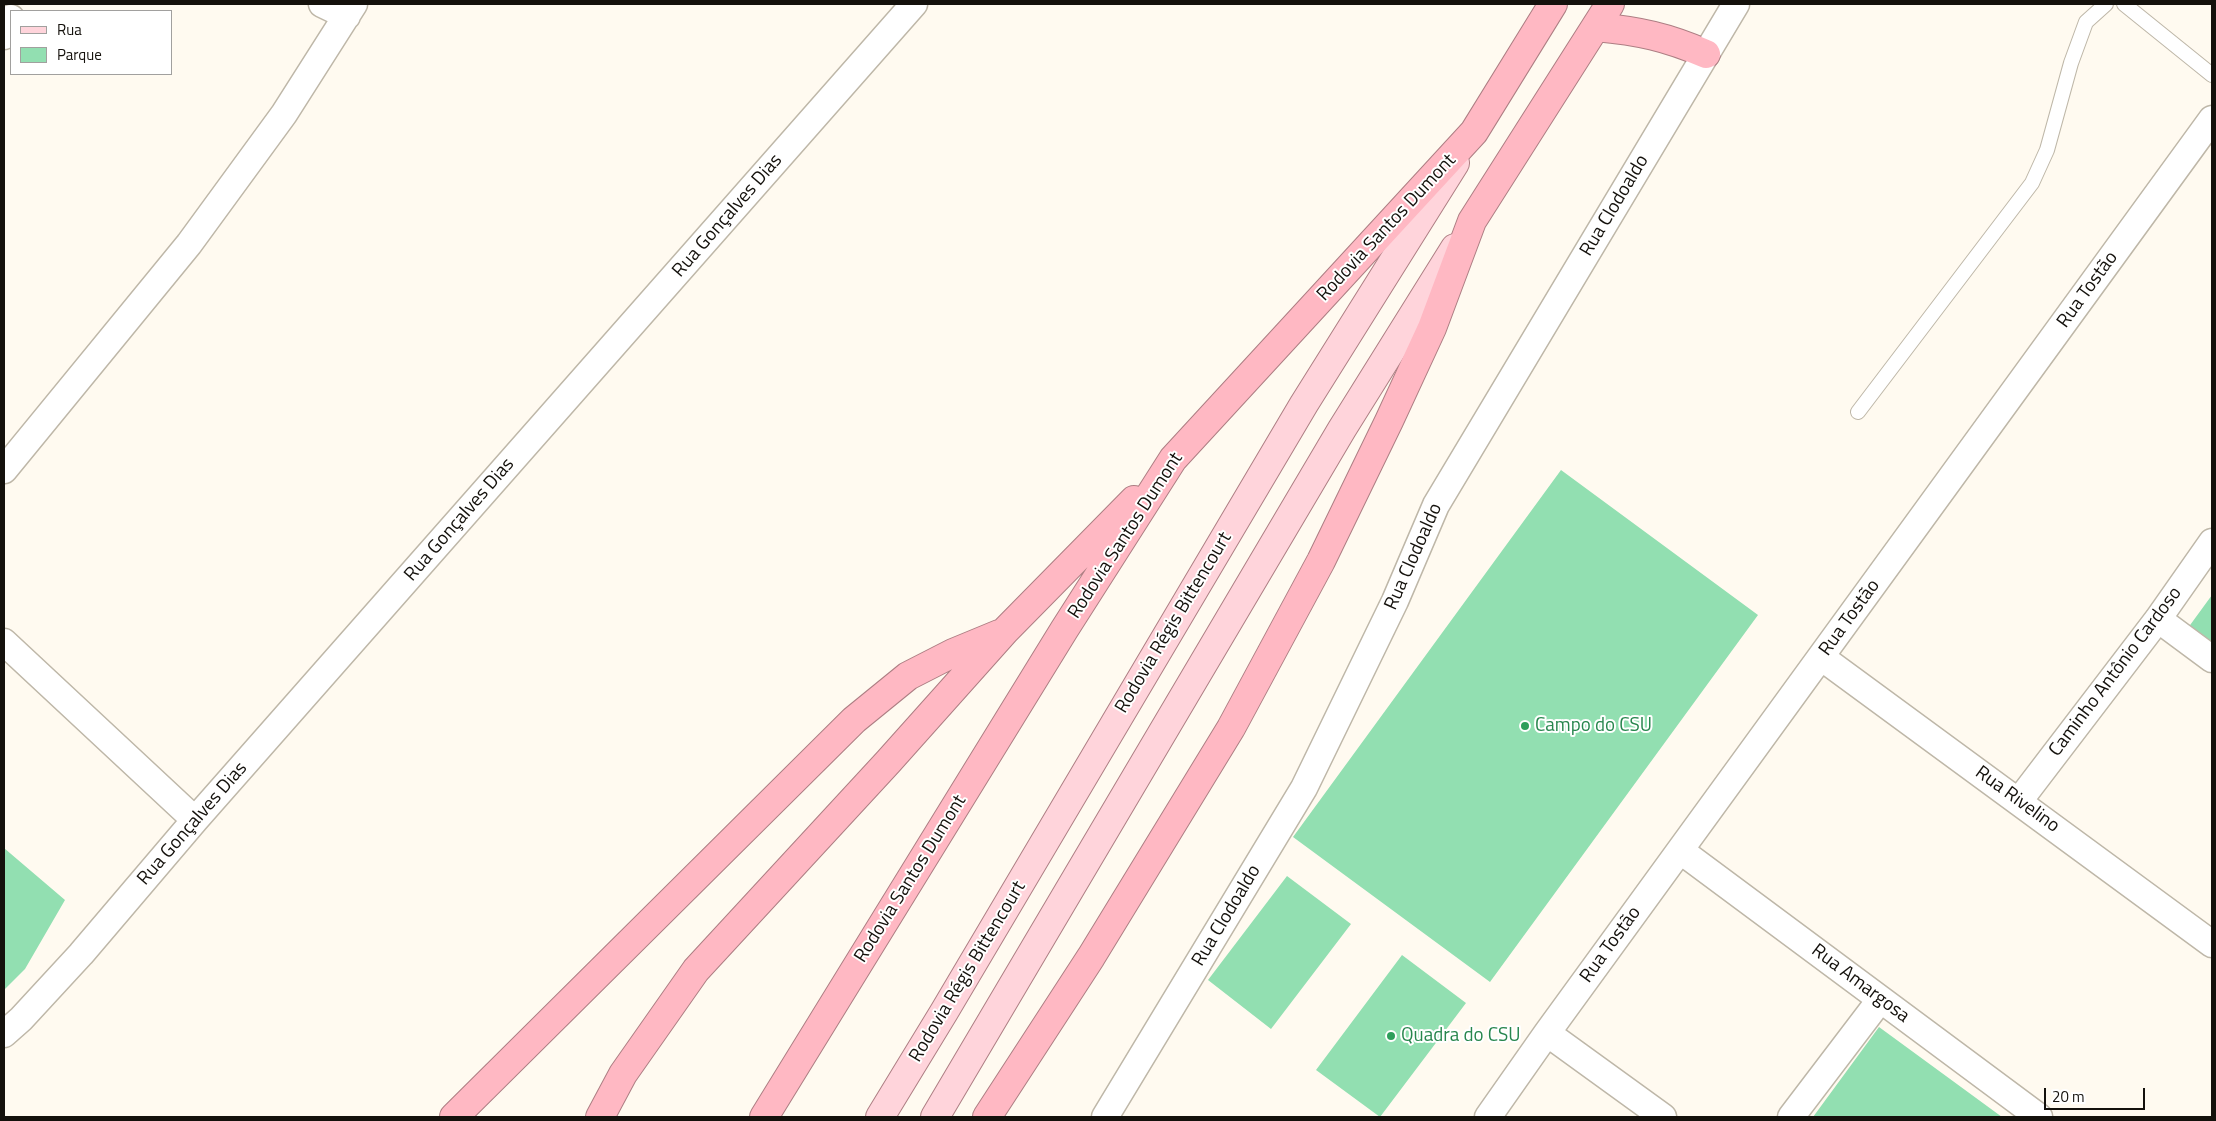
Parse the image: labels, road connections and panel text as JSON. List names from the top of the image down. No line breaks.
{"streets":{"highway":["Rodovia Santos Dumont"],"main road":["Rodovia Régis Bittencourt"],"street":["Rua Clodoaldo","Rua Gonçalves Dias","Rua Tostão","Caminho Antônio Cardoso","Rua Rivelino","Rua Amargosa"]},"crossings":[["Rodovia Santos Dumont","Rodovia Régis Bittencourt"],["Rua Tostão","Rua Rivelino"],["Rua Tostão","Rua Amargosa"],["Caminho Antônio Cardoso","Rua Rivelino"]],"places":["Campo do CSU","Quadra do CSU"],"legend":["Rua","Parque"],"scale_bar":"20 m"}
